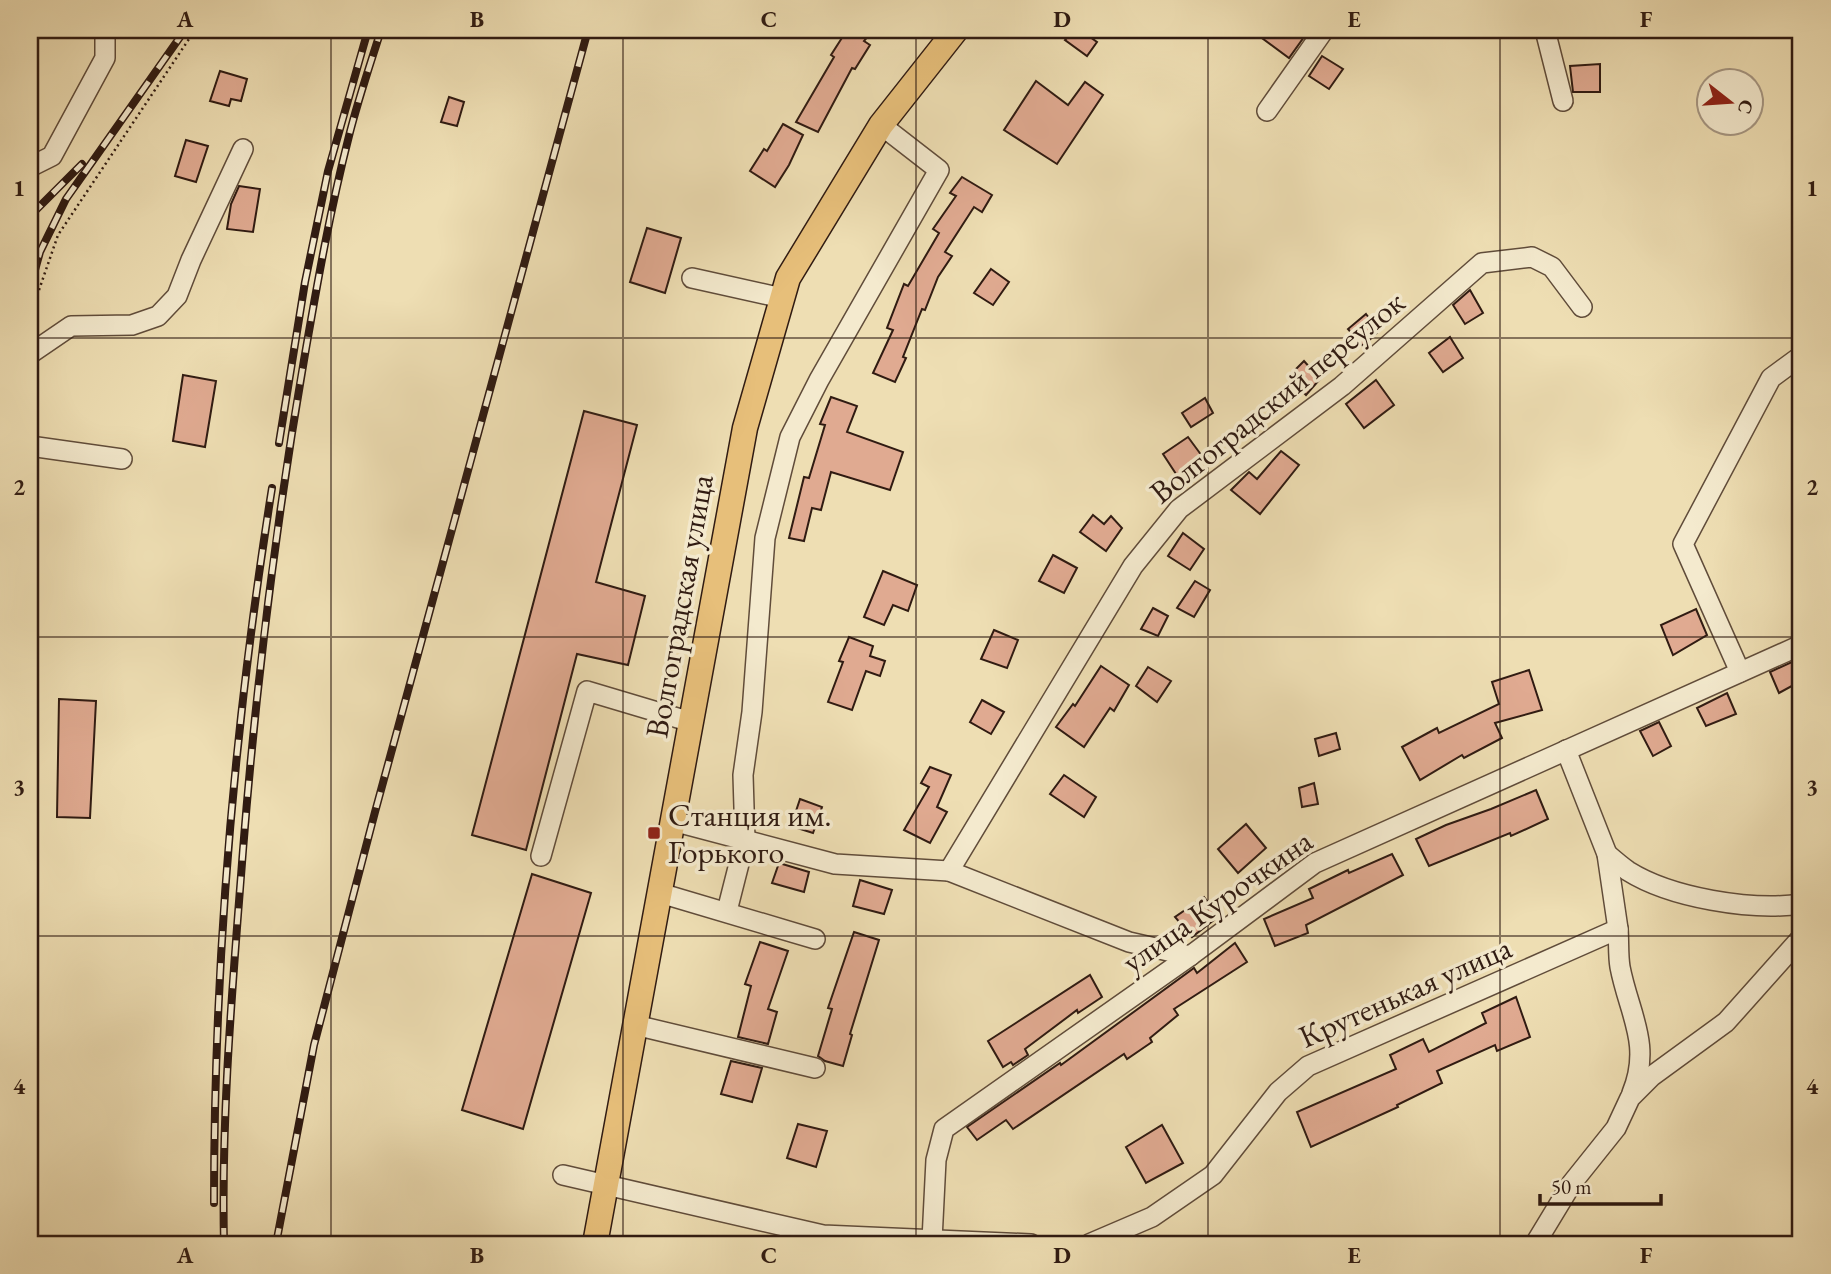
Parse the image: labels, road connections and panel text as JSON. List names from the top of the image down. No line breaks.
{"streets":{"main road":["Волгоградская улица"],"street":["Волгоградский переулок","улица Курочкина","Крутенькая улица"]},"places":{"transit":["Станция им. Горького"]},"scale_bar":"50 m","north":"right","grid":{"columns":["A","B","C","D","E","F"],"rows":["1","2","3","4"]}}
